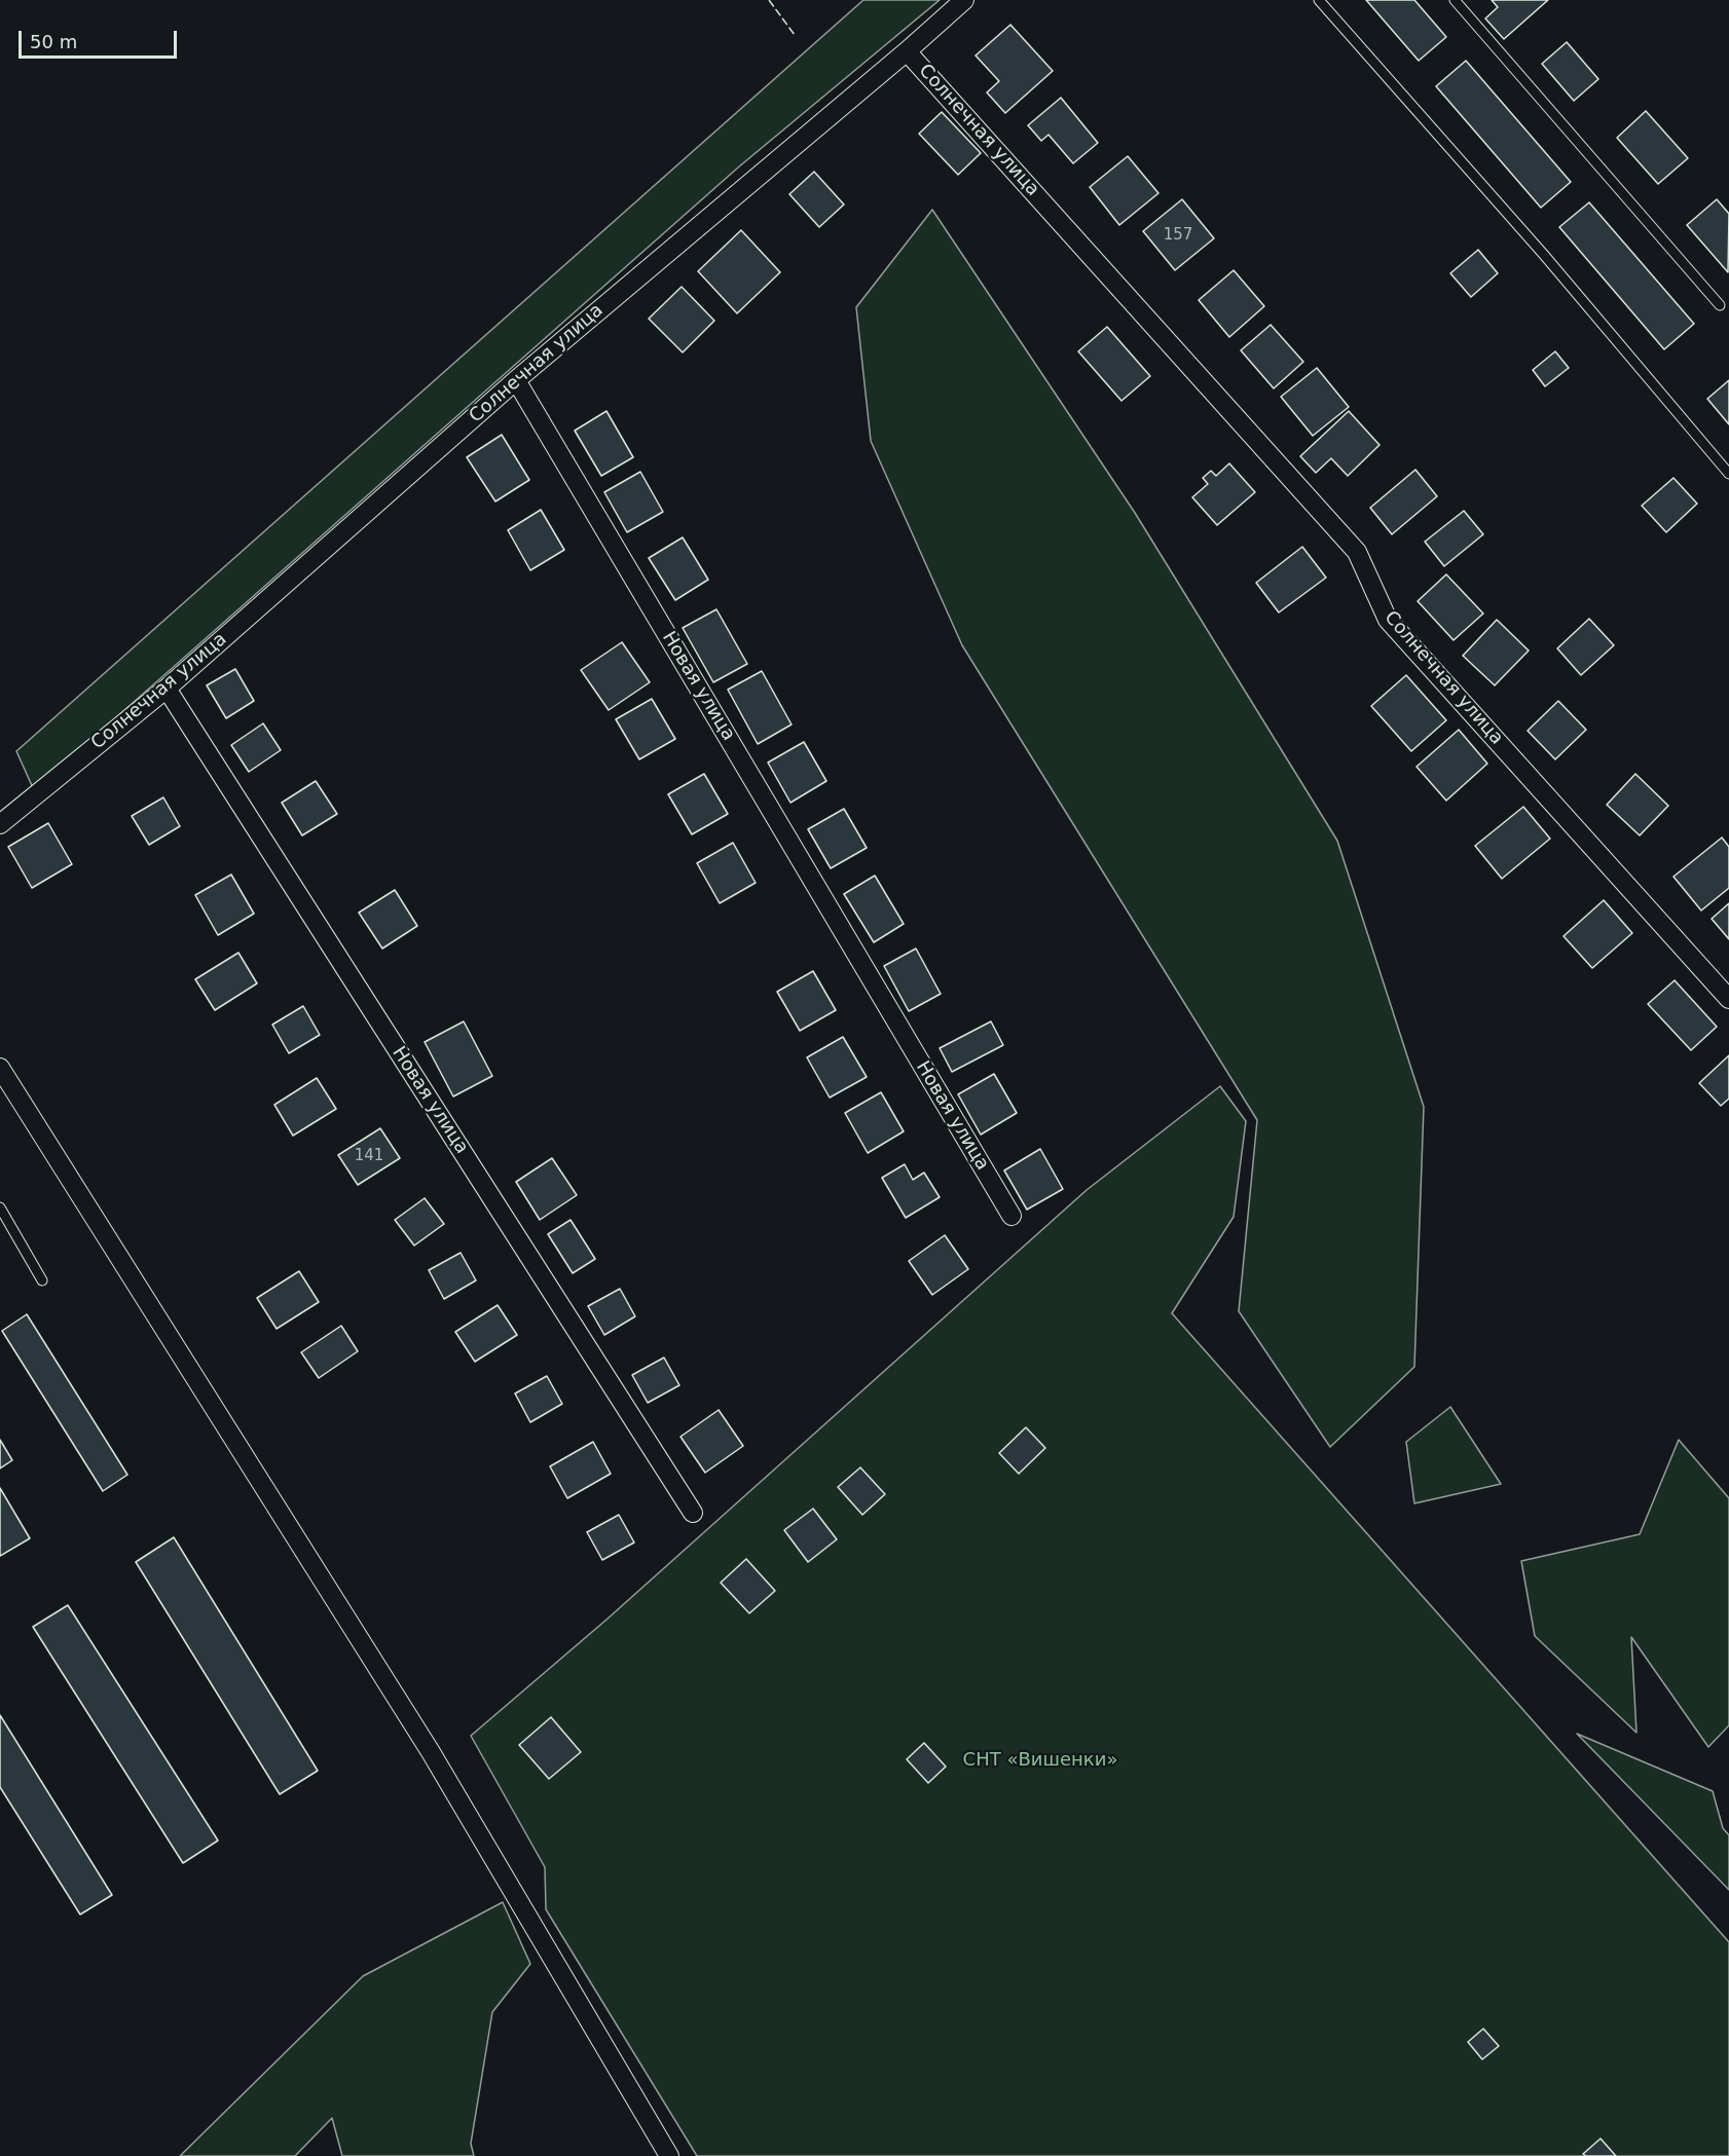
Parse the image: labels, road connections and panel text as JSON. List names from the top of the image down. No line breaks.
{"streets":{"street":["Солнечная улица","Новая улица"]},"crossings":[["Солнечная улица","Новая улица"]],"parks":["СНТ «Вишенки»"],"house_numbers":["157","141"],"scale_bar":"50 m"}
